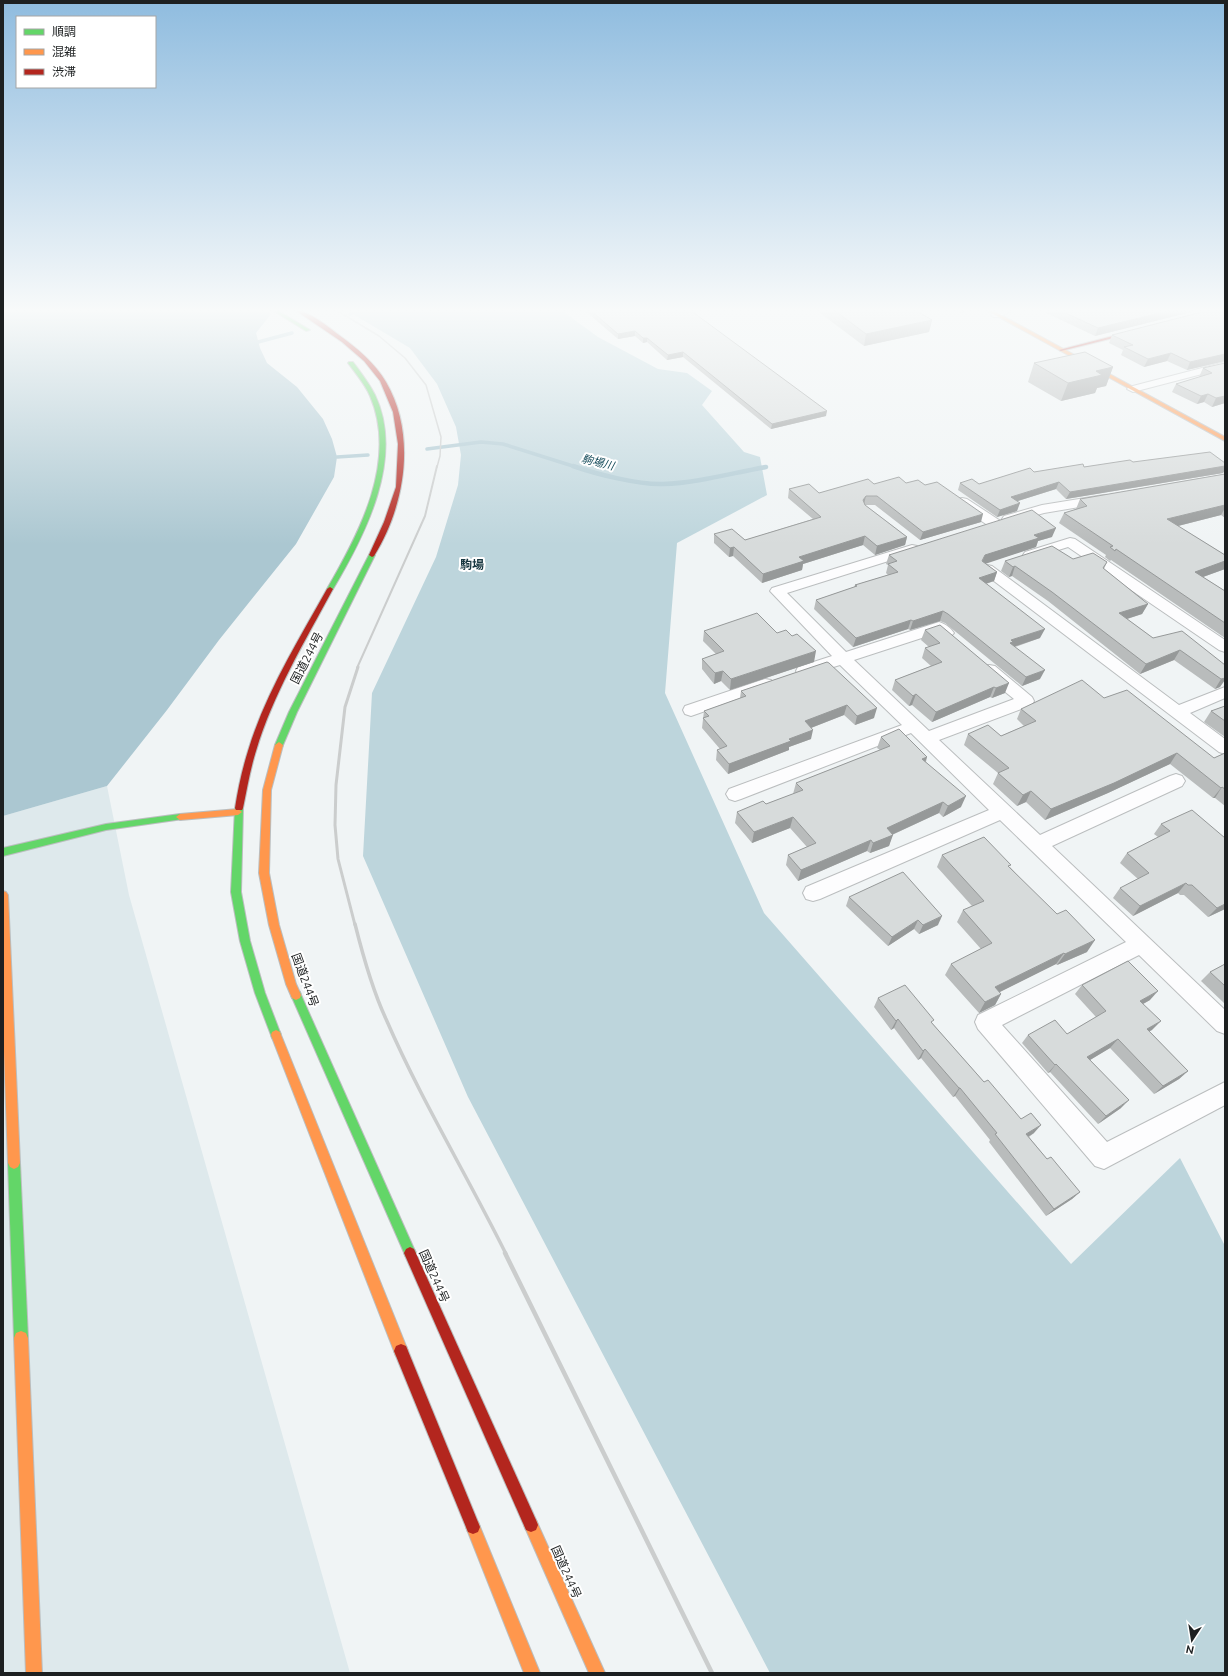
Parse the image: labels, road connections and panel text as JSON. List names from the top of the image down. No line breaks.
{"streets":{"main road":["国道244号"]},"districts":["駒場"],"water":["駒場川"],"legend":["順調","混雑","渋滞"],"north":"bottom"}
